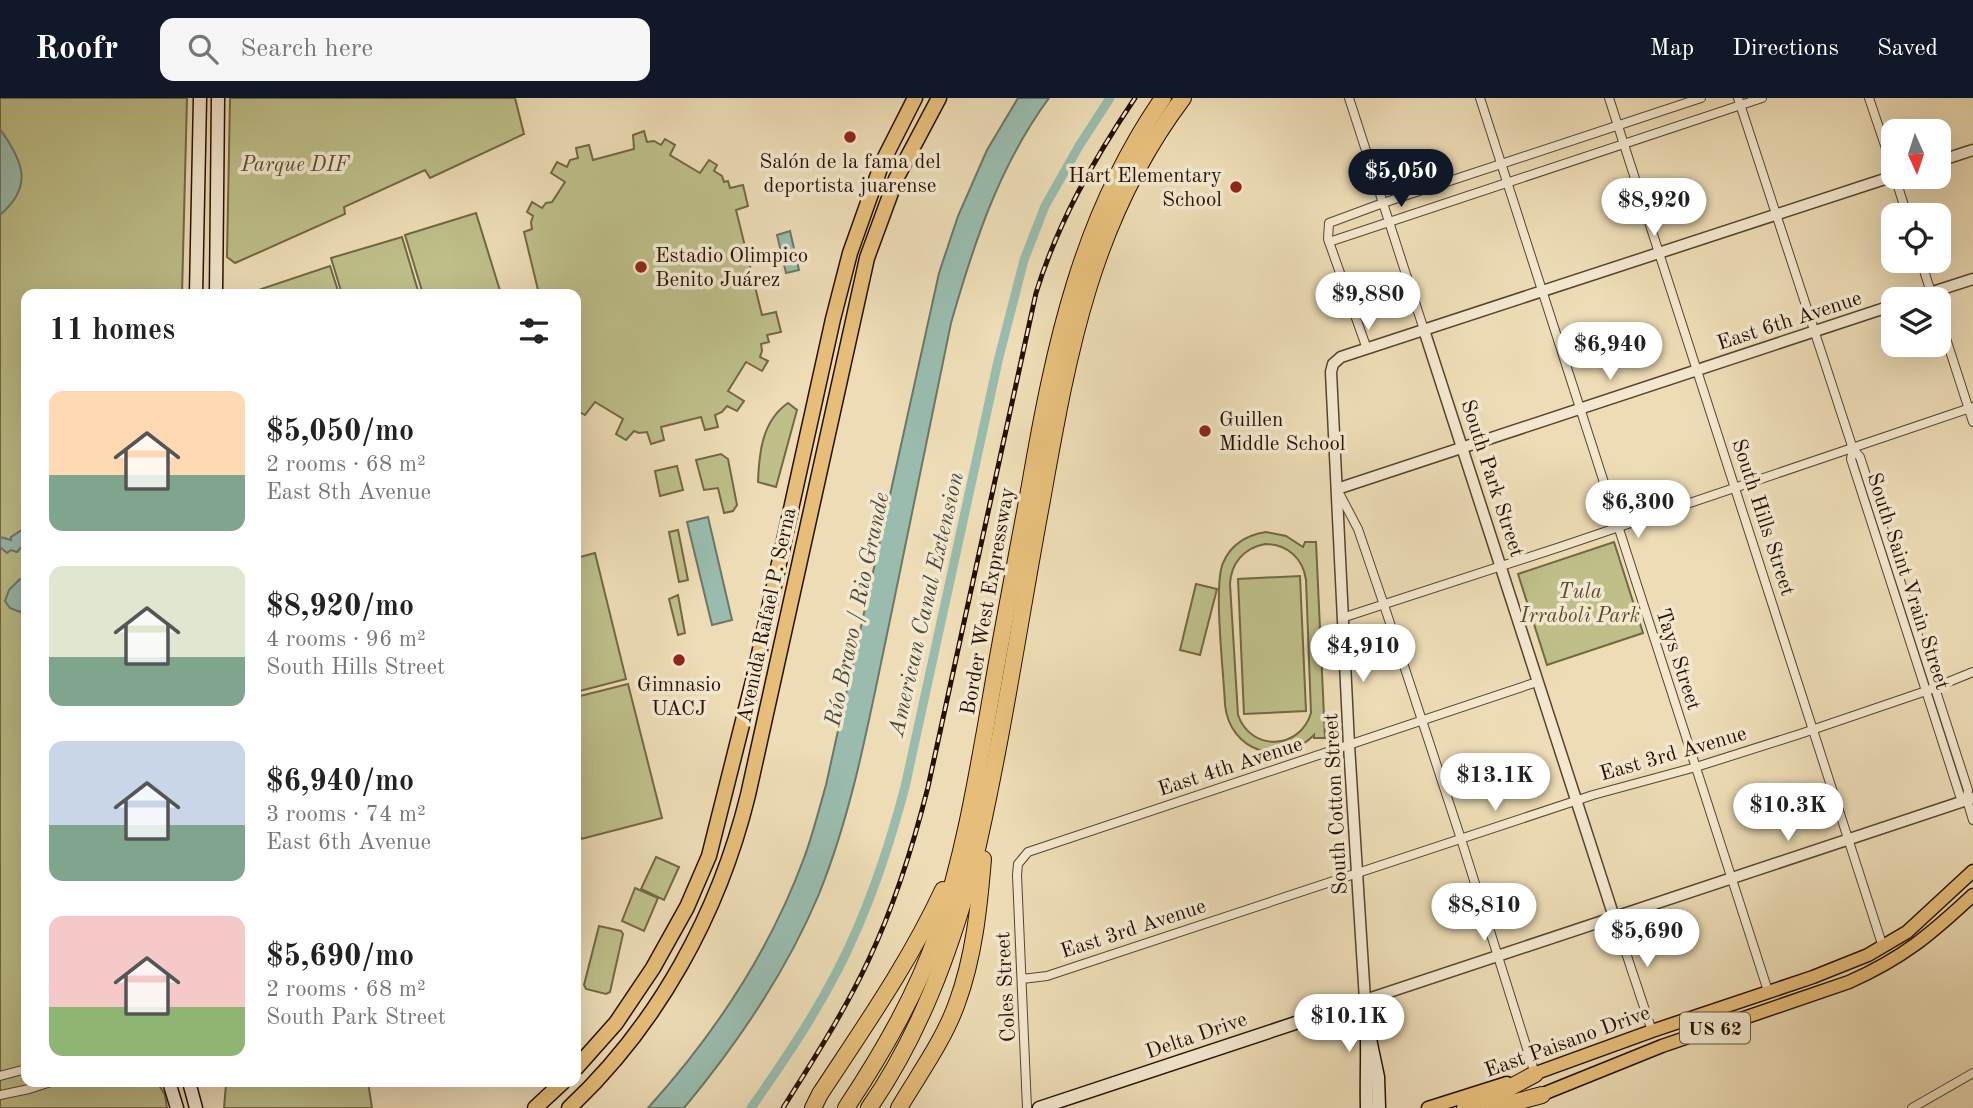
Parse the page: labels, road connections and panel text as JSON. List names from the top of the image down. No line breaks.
{"streets":{"highway":["Avenida Rafael P. Serna"],"main road":["South Cotton Street","US 62","Delta Drive","East Paisano Drive"],"street":["East 6th Avenue","South Park Street","South Hills Street","South Saint Vrain Street","Tays Street","East 3rd Avenue","East 4th Avenue","Coles Street"]},"crossings":[["East 6th Avenue","South Park Street"],["East 6th Avenue","South Hills Street"],["East 6th Avenue","South Saint Vrain Street"],["East 6th Avenue","Tays Street"],["East 6th Avenue","South Cotton Street"],["South Park Street","East 3rd Avenue"],["South Park Street","East 4th Avenue"],["South Park Street","East Paisano Drive"],["South Hills Street","East 3rd Avenue"],["South Hills Street","East Paisano Drive"],["South Saint Vrain Street","East 3rd Avenue"],["Tays Street","East 3rd Avenue"],["Tays Street","East Paisano Drive"],["East 3rd Avenue","South Cotton Street"],["East 3rd Avenue","Coles Street"],["East 4th Avenue","South Cotton Street"],["East 4th Avenue","Coles Street"],["South Cotton Street","Delta Drive"]],"water":["American Canal Extension","Río Bravo / Rio Grande"],"parks":["Parque DIF","Tula Irraboli Park"],"places":["Salón de la fama del deportista juarense","Hart Elementary School","Estadio Olimpico Benito Juárez","Guillen Middle School","Gimnasio UACJ"],"north":"bottom","page":{"header":"Roofr","search":"Search here","nav":["Map","Directions","Saved"],"price":["$5,050","$8,920","$9,880","$6,940","$6,300","$4,910","$13.1K","$10.3K","$8,810","$5,690","$10.1K"],"heading":"11 homes","list":[{"name":"$5,050/mo","note":"2 rooms · 68 m² · East 8th Avenue"},{"name":"$8,920/mo","note":"4 rooms · 96 m² · South Hills Street"},{"name":"$6,940/mo","note":"3 rooms · 74 m² · East 6th Avenue"},{"name":"$5,690/mo","note":"2 rooms · 68 m² · South Park Street"}]}}
